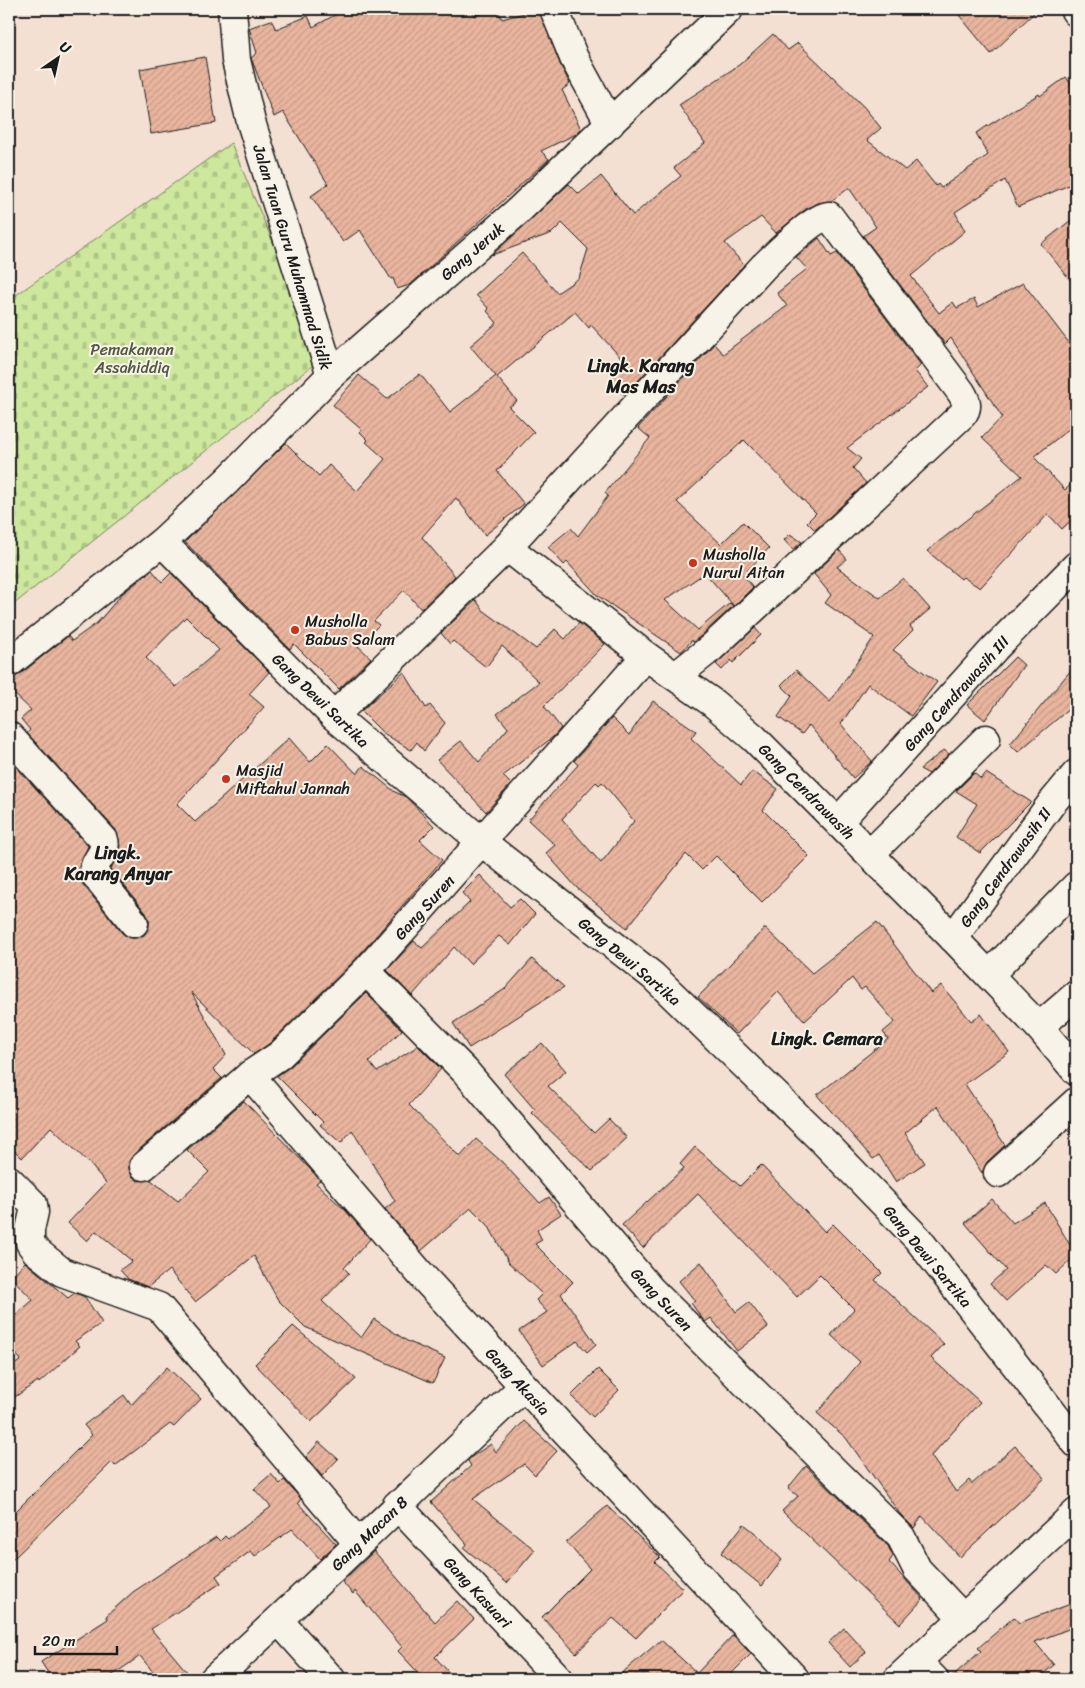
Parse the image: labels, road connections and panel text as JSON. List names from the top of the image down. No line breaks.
{"streets":{"street":["Gang Jeruk","Jalan Tuan Guru Muhammad Sidik","Gang Cendrawasih III","Gang Dewi Sartika","Gang Cendrawasih","Gang Cendrawasih II","Gang Suren","Gang Akasia","Gang Macan 8","Gang Kasuari"]},"crossings":[["Gang Jeruk","Jalan Tuan Guru Muhammad Sidik"],["Jalan Tuan Guru Muhammad Sidik","Gang Dewi Sartika"],["Gang Cendrawasih III","Gang Cendrawasih"],["Gang Dewi Sartika","Gang Suren"],["Gang Cendrawasih","Gang Cendrawasih II"],["Gang Cendrawasih","Gang Suren"],["Gang Suren","Gang Akasia"],["Gang Akasia","Gang Macan 8"],["Gang Macan 8","Gang Kasuari"]],"districts":["Lingk. Karang Mas Mas","Lingk. Karang Anyar","Lingk. Cemara"],"parks":["Pemakaman Assahiddiq"],"places":["Musholla Nurul Aitan","Musholla Babus Salam","Masjid Miftahul Jannah"],"scale_bar":"20 m","north":"top right"}
